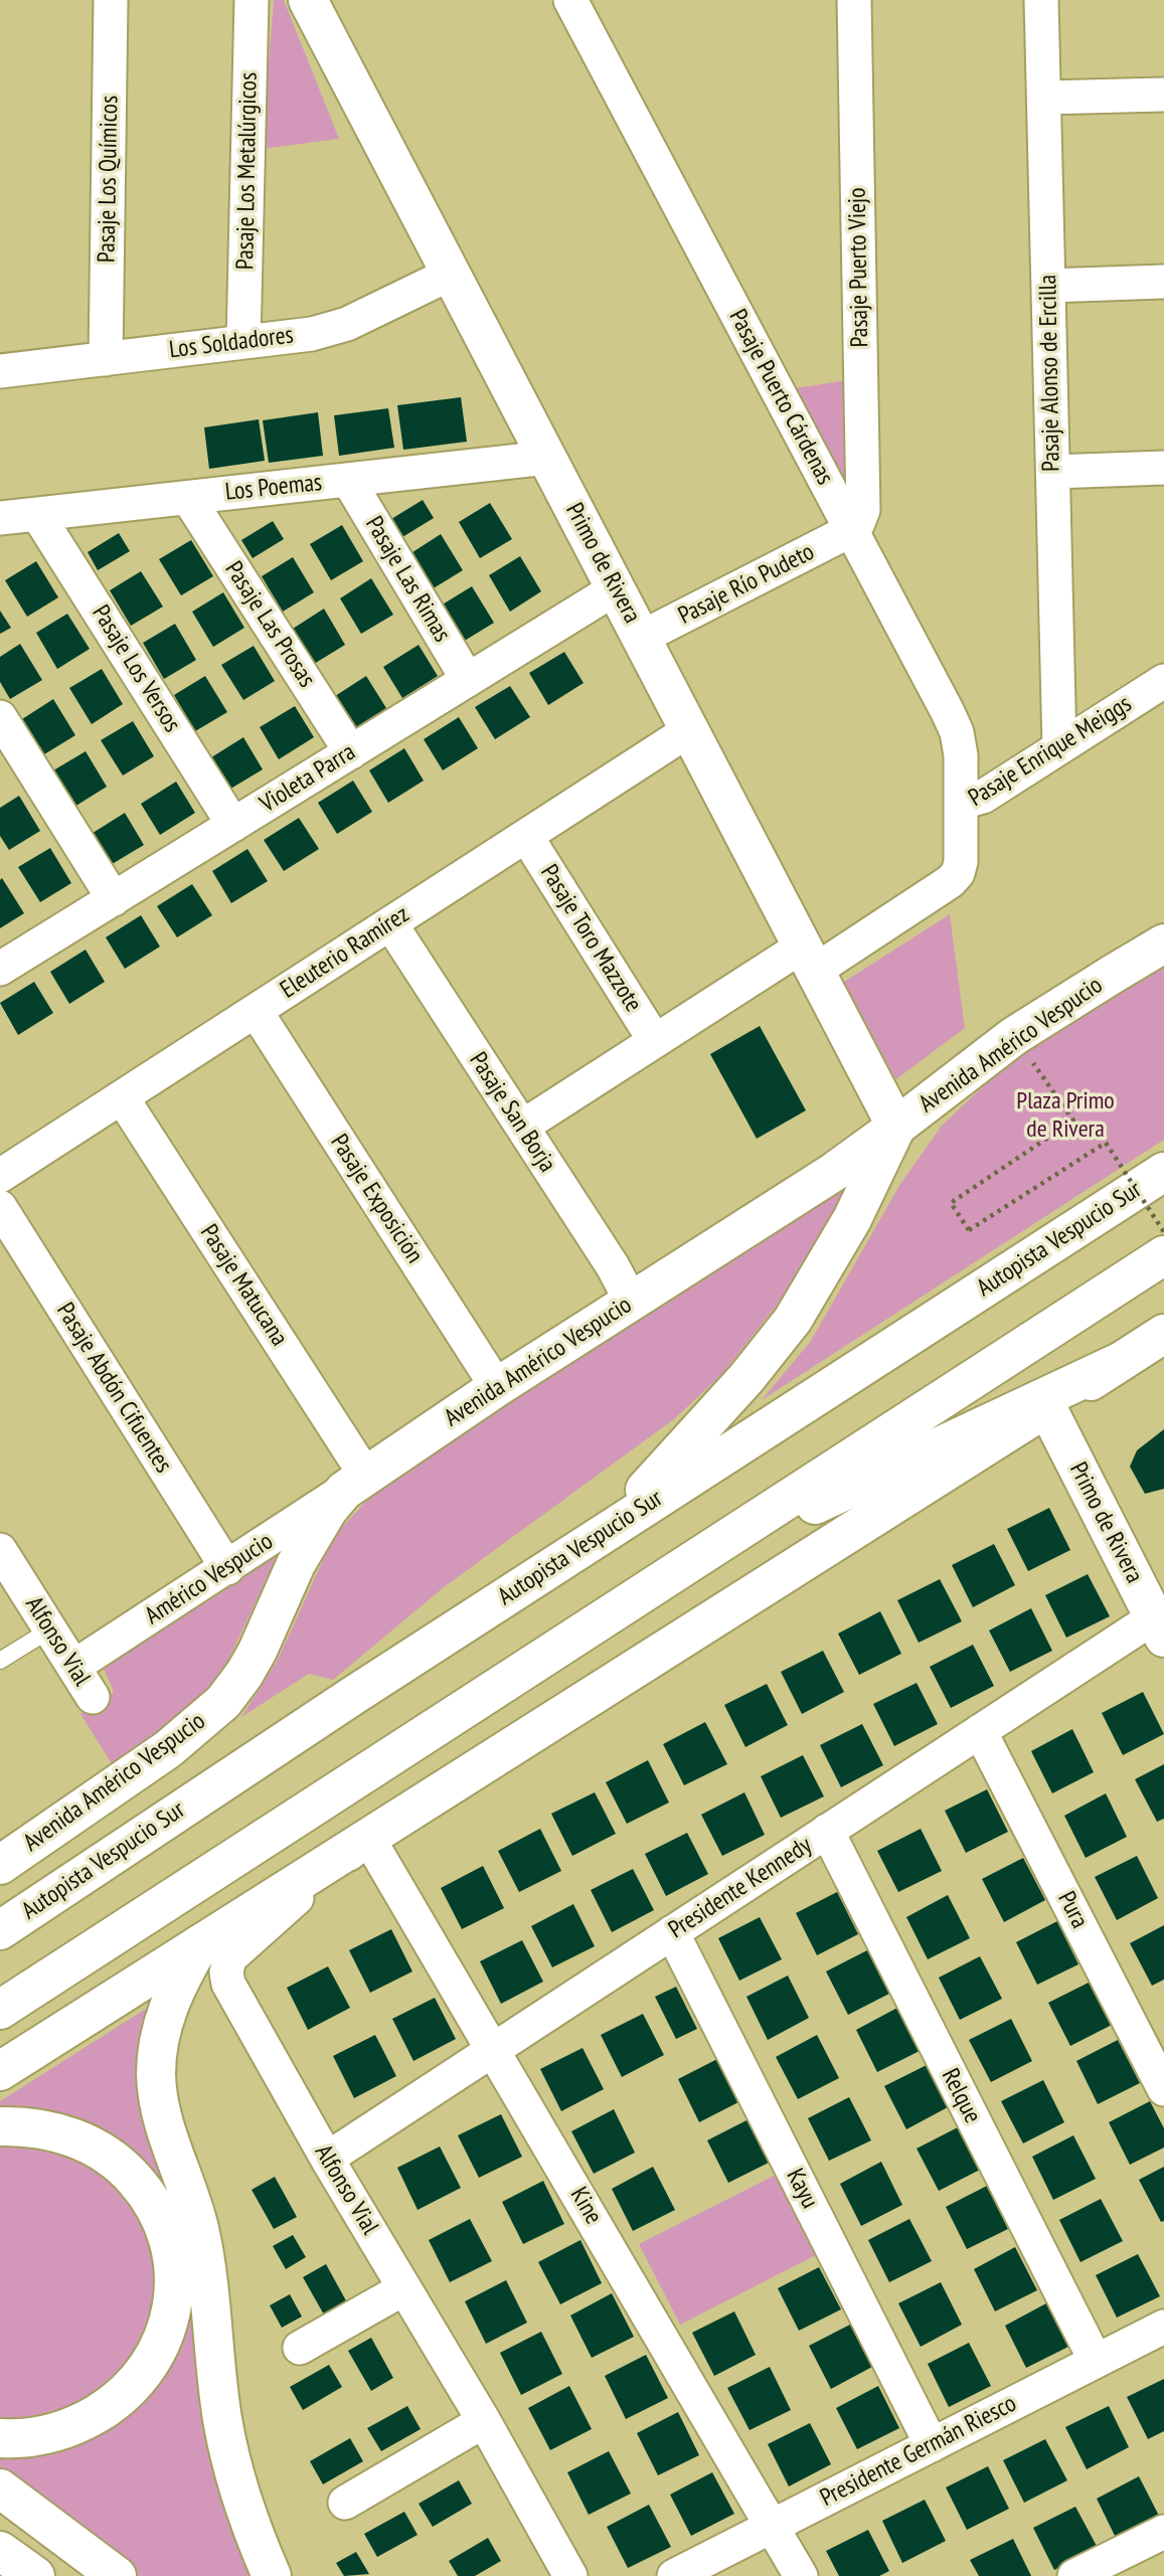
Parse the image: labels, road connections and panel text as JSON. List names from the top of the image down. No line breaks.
{"streets":{"main road":["Primo de Rivera","Avenida Américo Vespucio","Autopista Vespucio Sur"],"street":["Pasaje Los Metalúrgicos","Pasaje Los Químicos","Pasaje Puerto Viejo","Los Soldadores","Pasaje Alonso de Ercilla","Pasaje Puerto Cárdenas","Los Poemas","Pasaje Las Rimas","Pasaje Río Pudeto","Pasaje Las Prosas","Pasaje Los Versos","Pasaje Enrique Meiggs","Violeta Parra","Pasaje Toro Mazzote","Eleuterio Ramírez","Pasaje San Borja","Pasaje Exposición","Pasaje Matucana","Pasaje Abdón Cifuentes","Américo Vespucio","Alfonso Vial","Presidente Kennedy","Pura","Relque","Kayu","Kine","Presidente Germán Riesco"]},"crossings":[["Pasaje Los Metalúrgicos","Los Soldadores"],["Pasaje Los Químicos","Los Soldadores"],["Pasaje Puerto Viejo","Pasaje Puerto Cárdenas"],["Pasaje Puerto Viejo","Pasaje Río Pudeto"],["Los Soldadores","Primo de Rivera"],["Pasaje Alonso de Ercilla","Pasaje Enrique Meiggs"],["Pasaje Puerto Cárdenas","Pasaje Río Pudeto"],["Pasaje Puerto Cárdenas","Pasaje Enrique Meiggs"],["Los Poemas","Primo de Rivera"],["Los Poemas","Pasaje Las Rimas"],["Los Poemas","Pasaje Las Prosas"],["Los Poemas","Pasaje Los Versos"],["Primo de Rivera","Pasaje Río Pudeto"],["Primo de Rivera","Pasaje Enrique Meiggs"],["Primo de Rivera","Violeta Parra"],["Primo de Rivera","Eleuterio Ramírez"],["Primo de Rivera","Avenida Américo Vespucio"],["Primo de Rivera","Presidente Kennedy"],["Pasaje Las Rimas","Violeta Parra"],["Pasaje Las Prosas","Violeta Parra"],["Pasaje Los Versos","Violeta Parra"],["Pasaje Enrique Meiggs","Pasaje Toro Mazzote"],["Pasaje Enrique Meiggs","Pasaje San Borja"],["Pasaje Toro Mazzote","Eleuterio Ramírez"],["Eleuterio Ramírez","Pasaje San Borja"],["Eleuterio Ramírez","Pasaje Exposición"],["Eleuterio Ramírez","Pasaje Matucana"],["Avenida Américo Vespucio","Pasaje San Borja"],["Avenida Américo Vespucio","Pasaje Exposición"],["Avenida Américo Vespucio","Pasaje Matucana"],["Avenida Américo Vespucio","Américo Vespucio"],["Pasaje Matucana","Américo Vespucio"],["Pasaje Abdón Cifuentes","Américo Vespucio"],["Américo Vespucio","Alfonso Vial"],["Alfonso Vial","Presidente Kennedy"],["Alfonso Vial","Kine"],["Presidente Kennedy","Pura"],["Presidente Kennedy","Relque"],["Presidente Kennedy","Kayu"],["Presidente Kennedy","Kine"],["Relque","Presidente Germán Riesco"],["Kayu","Presidente Germán Riesco"],["Kine","Presidente Germán Riesco"]],"parks":["Plaza Primo de Rivera"]}
